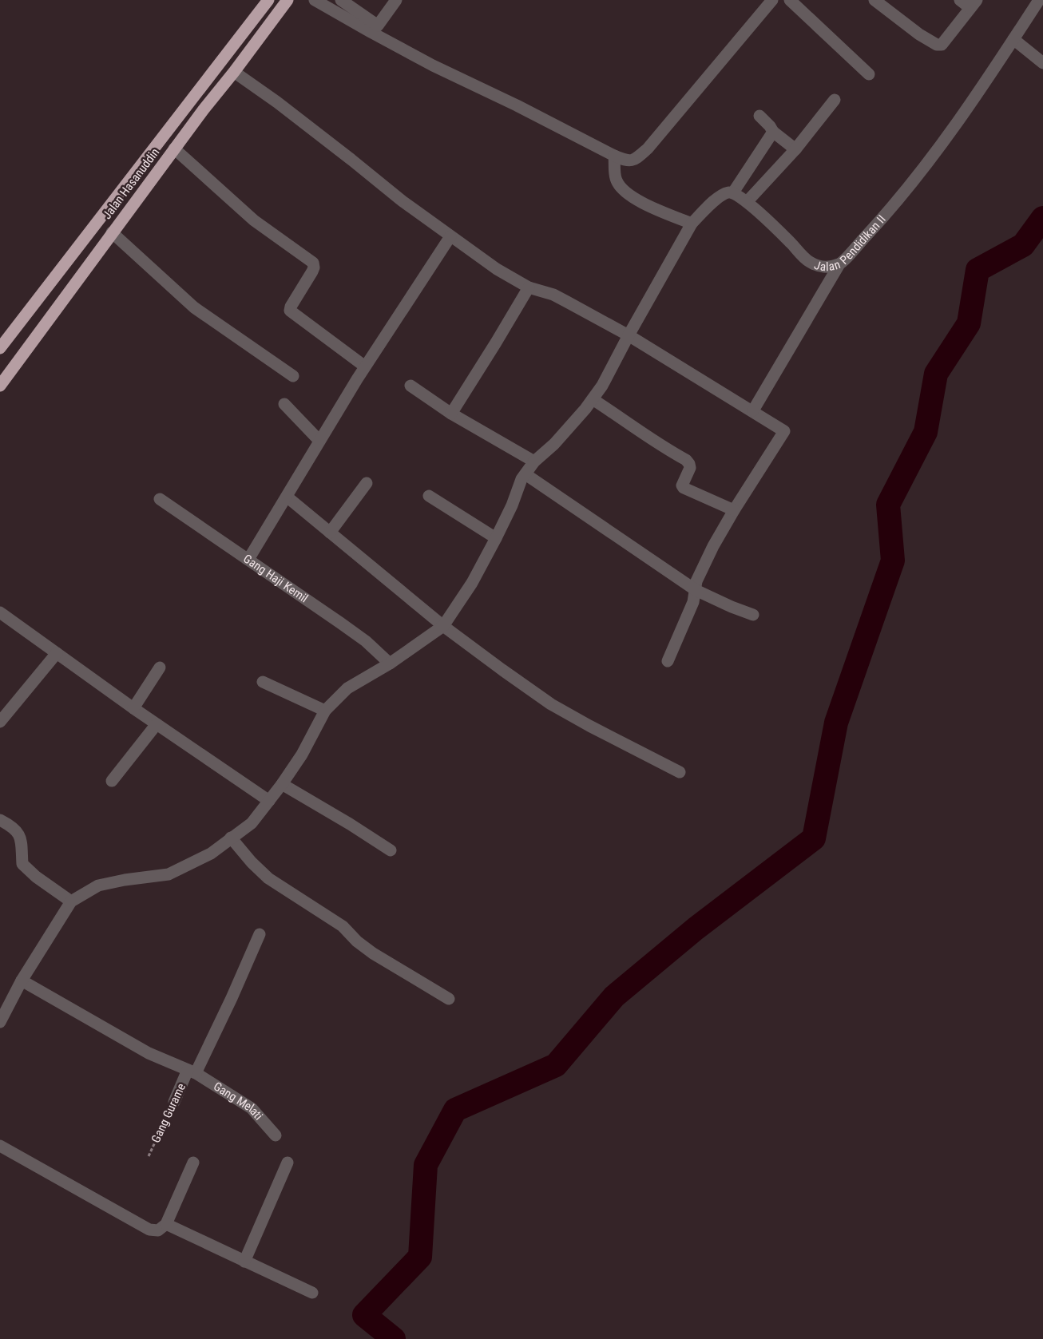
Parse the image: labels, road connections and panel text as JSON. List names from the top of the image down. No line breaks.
{"streets":{"highway":["Jalan Hasanuddin"],"street":["Jalan Pendidikan II","Gang Haji Kemil","Gang Melati","Gang Gurame"]},"crossings":[["Gang Melati","Gang Gurame"]]}
